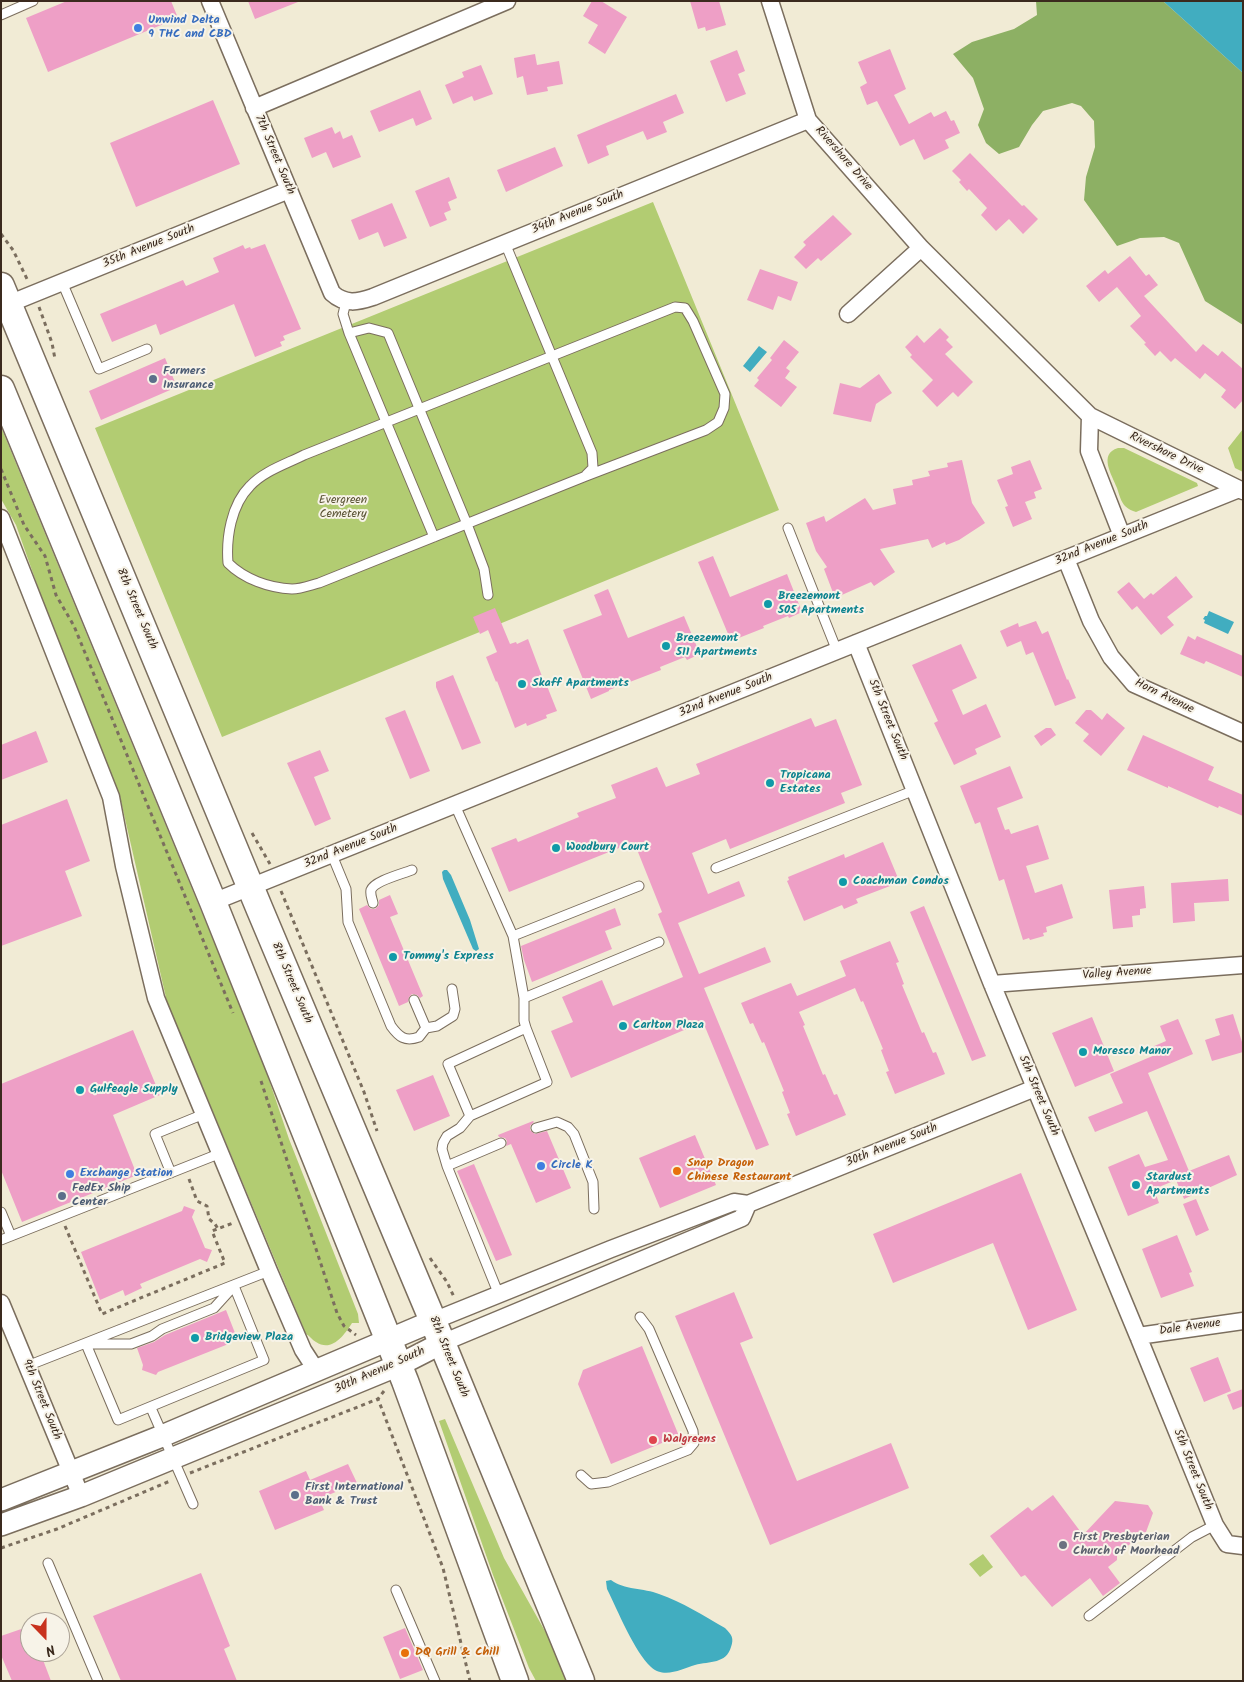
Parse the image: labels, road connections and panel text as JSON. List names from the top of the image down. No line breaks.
{"streets":{"main road":["8th Street South"],"street":["7th Street South","Rivershore Drive","34th Avenue South","35th Avenue South","32nd Avenue South","Horn Avenue","5th Street South","Valley Avenue","30th Avenue South","Dale Avenue","9th Street South"]},"crossings":[["7th Street South","34th Avenue South"],["7th Street South","35th Avenue South"],["Rivershore Drive","34th Avenue South"],["Rivershore Drive","32nd Avenue South"],["35th Avenue South","8th Street South"],["32nd Avenue South","8th Street South"],["32nd Avenue South","Horn Avenue"],["32nd Avenue South","5th Street South"],["8th Street South","30th Avenue South"],["5th Street South","Valley Avenue"],["5th Street South","30th Avenue South"],["5th Street South","Dale Avenue"],["30th Avenue South","9th Street South"]],"parks":["Evergreen Cemetery"],"places":["Unwind Delta 9 THC and CBD","Farmers Insurance","Breezemont 505 Apartments","Breezemont 511 Apartments","Skaff Apartments","Tropicana Estates","Woodbury Court","Coachman Condos","Tommy's Express","Carlton Plaza","Moresco Manor","Gulfeagle Supply","Circle K","Snap Dragon Chinese Restaurant","Exchange Station","Stardust Apartments","FedEx Ship Center","Bridgeview Plaza","Walgreens","First International Bank & Trust","First Presbyterian Church of Moorhead","DQ Grill & Chill"],"north":"bottom"}
